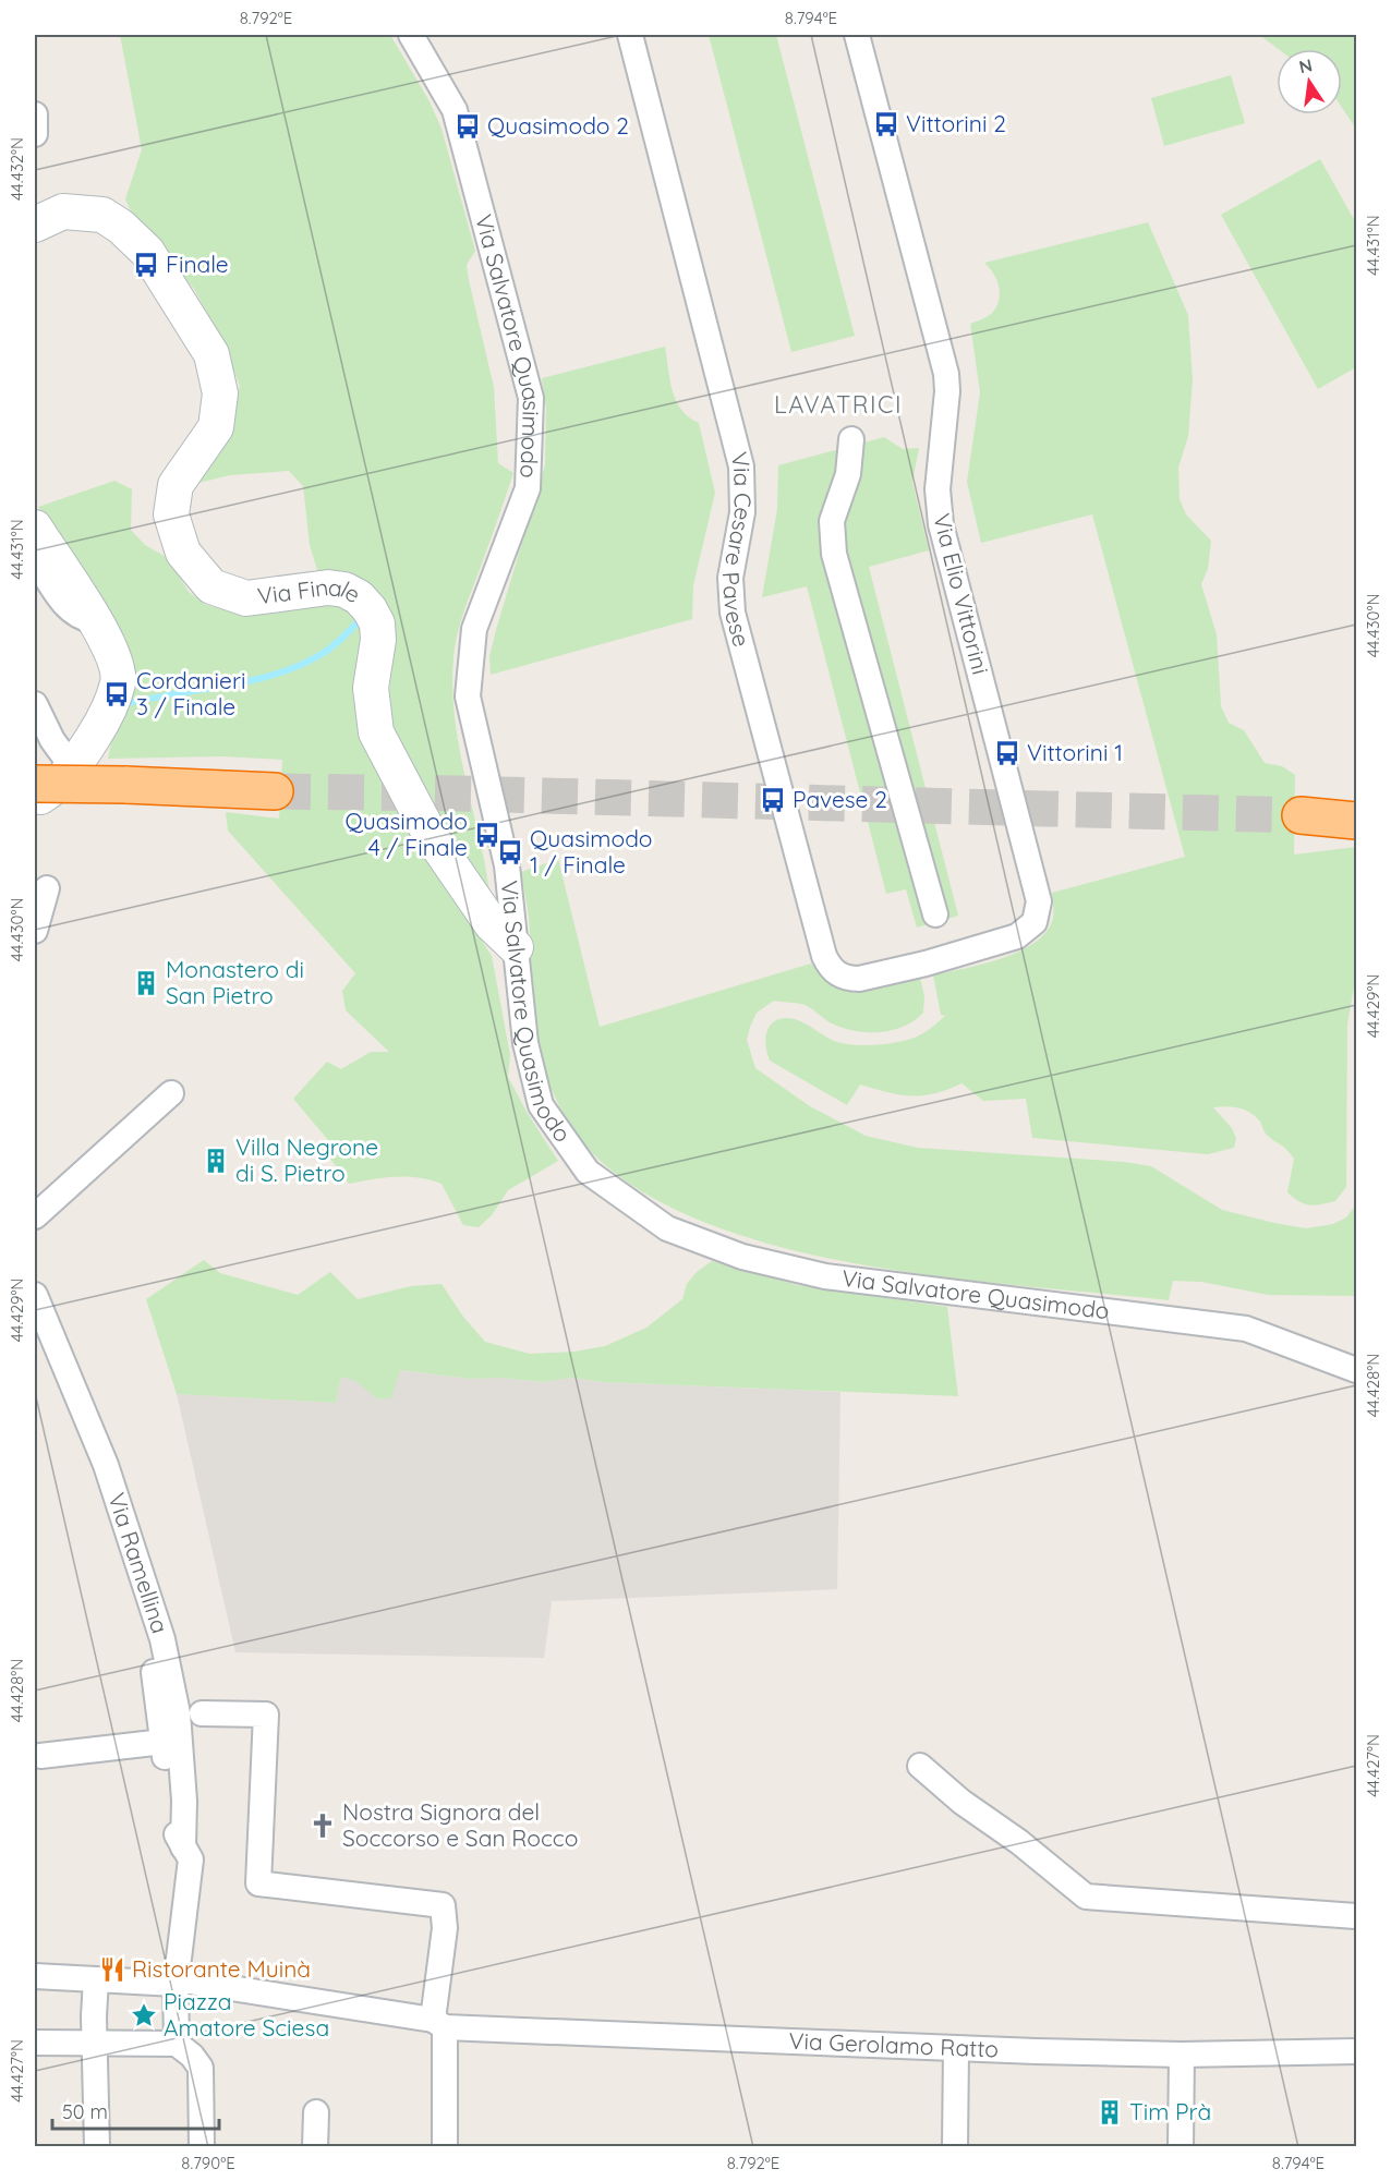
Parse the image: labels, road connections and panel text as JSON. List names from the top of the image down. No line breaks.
{"streets":{"street":["Via Salvatore Quasimodo","Via Cesare Pavese","Via Elio Vittorini","Via Finale","Via Ramellina","Via Gerolamo Ratto"]},"crossings":[["Via Salvatore Quasimodo","Via Finale"],["Via Cesare Pavese","Via Elio Vittorini"],["Via Ramellina","Via Gerolamo Ratto"]],"districts":["LAVATRICI"],"places":{"bus stop":["Vittorini 2","Quasimodo 2","Finale","Cordanieri 3 / Finale","Vittorini 1","Pavese 2","Quasimodo 4 / Finale","Quasimodo 1 / Finale"],"building":["Monastero di San Pietro","Villa Negrone di S. Pietro","Tim Prà"],"church":["Nostra Signora del Soccorso e San Rocco"],"restaurant":["Ristorante Muinà"],"place":["Piazza Amatore Sciesa"]},"scale_bar":"50 m","north":"top","coordinates":["8.792°E","8.794°E","44.432°N","44.431°N","44.430°N","44.429°N","44.428°N","44.427°N","8.790°E"]}
